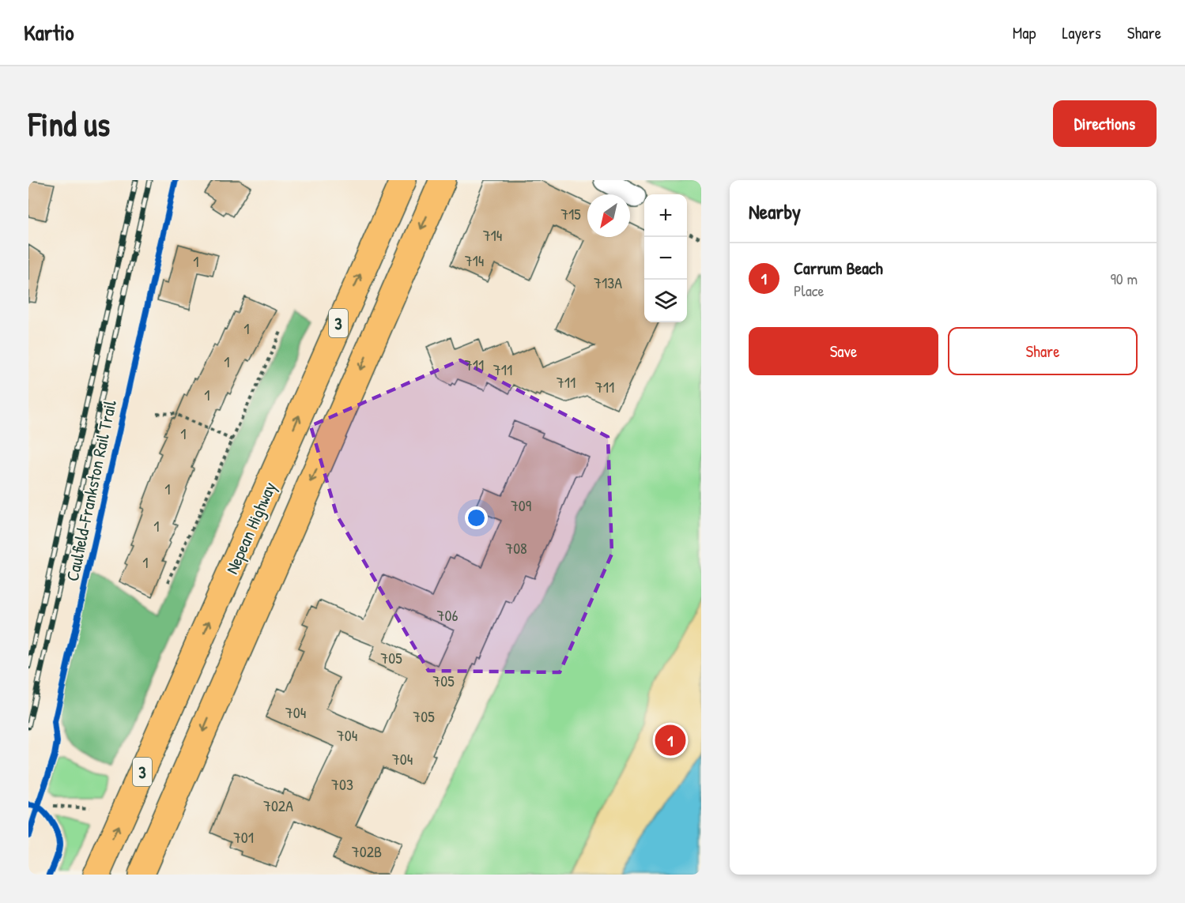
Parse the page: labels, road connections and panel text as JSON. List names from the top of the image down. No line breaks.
{"streets":{"highway":["3","Nepean Highway"],"cycle path":["Caulfield-Frankston Rail Trail"]},"house_numbers":["715","714","714","1","713A","1","1","711","711","711","711","1","1","1","709","1","708","1","706","705","705","704","705","704","704","703","702A","701","702B"],"north":"bottom left","page":{"header":"Kartio","nav":["Map","Layers","Share"],"buttons":["Directions",["Save","Share"]],"title":"Find us","heading":"Nearby","map_buttons":["+","−"],"list":[{"mark":"1","name":"Carrum Beach","note":"Place","value":"90 m"}],"pins":"1"}}
